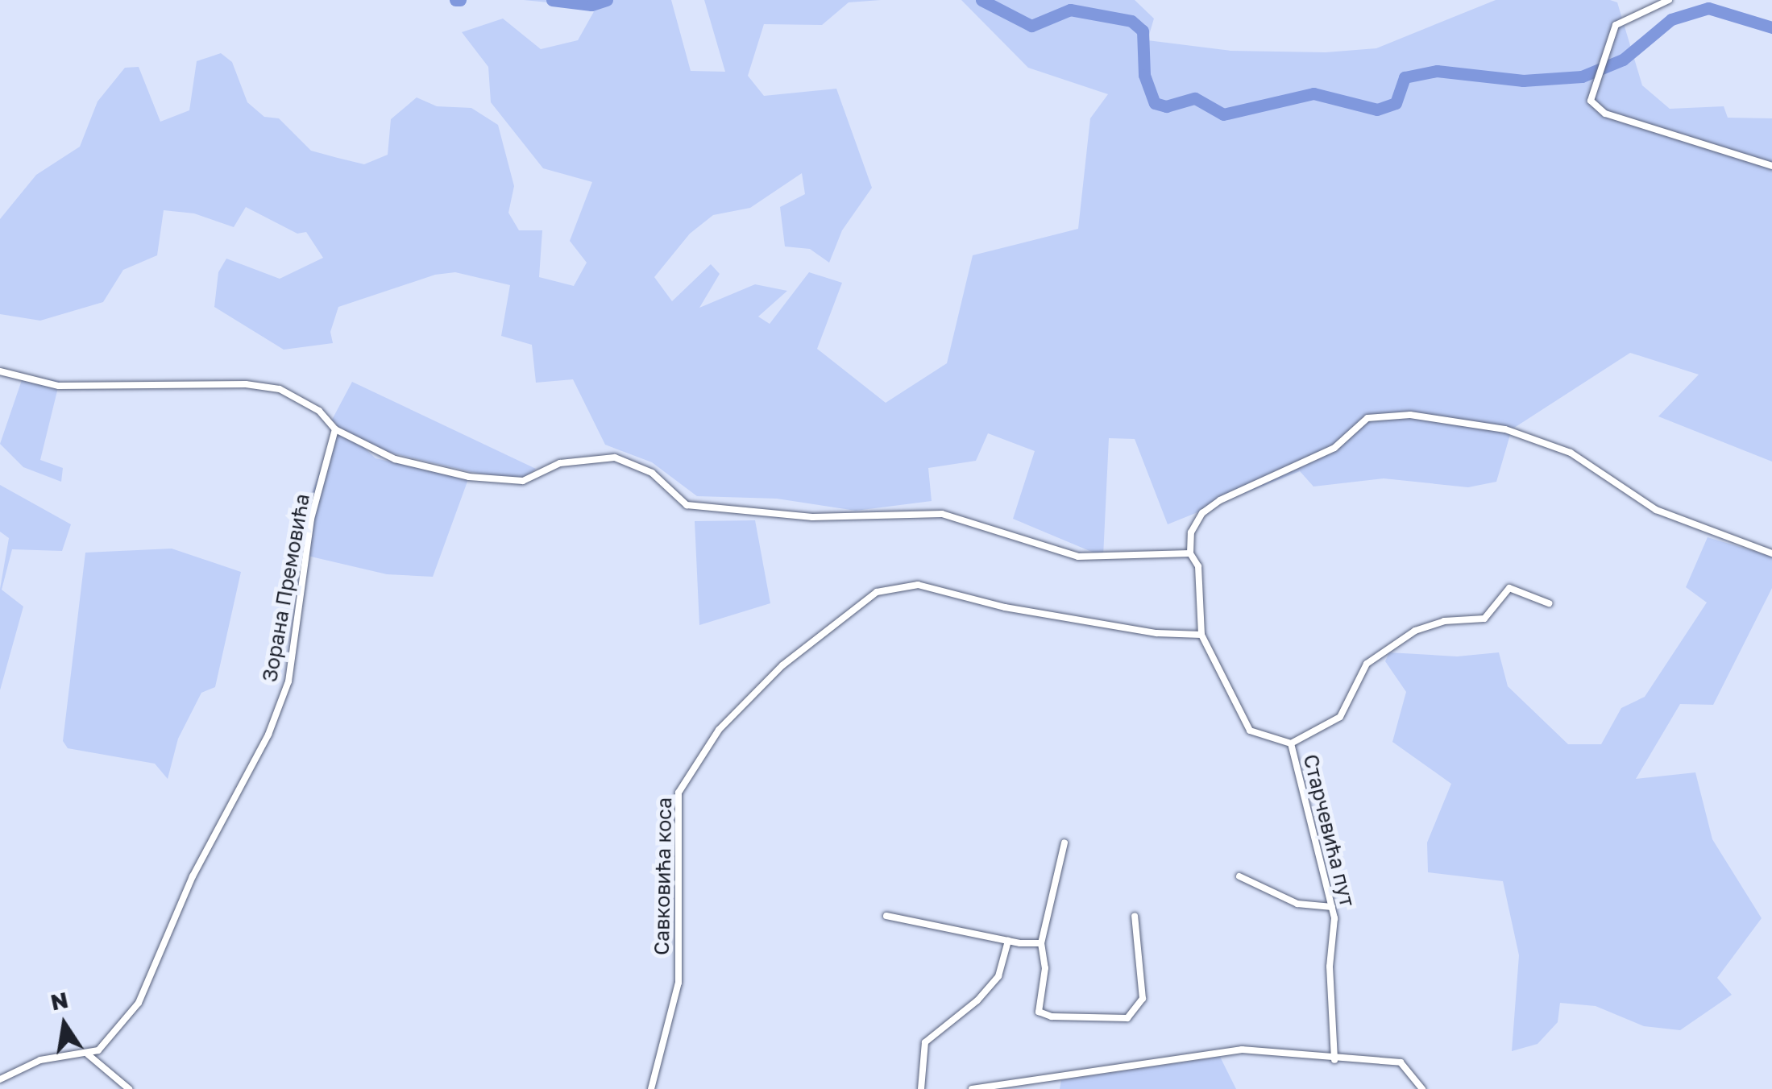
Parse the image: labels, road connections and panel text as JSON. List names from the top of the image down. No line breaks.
{"streets":{"street":["Зорана Премовића","Старчевића пут","Савковића коса"]},"north":"top"}
